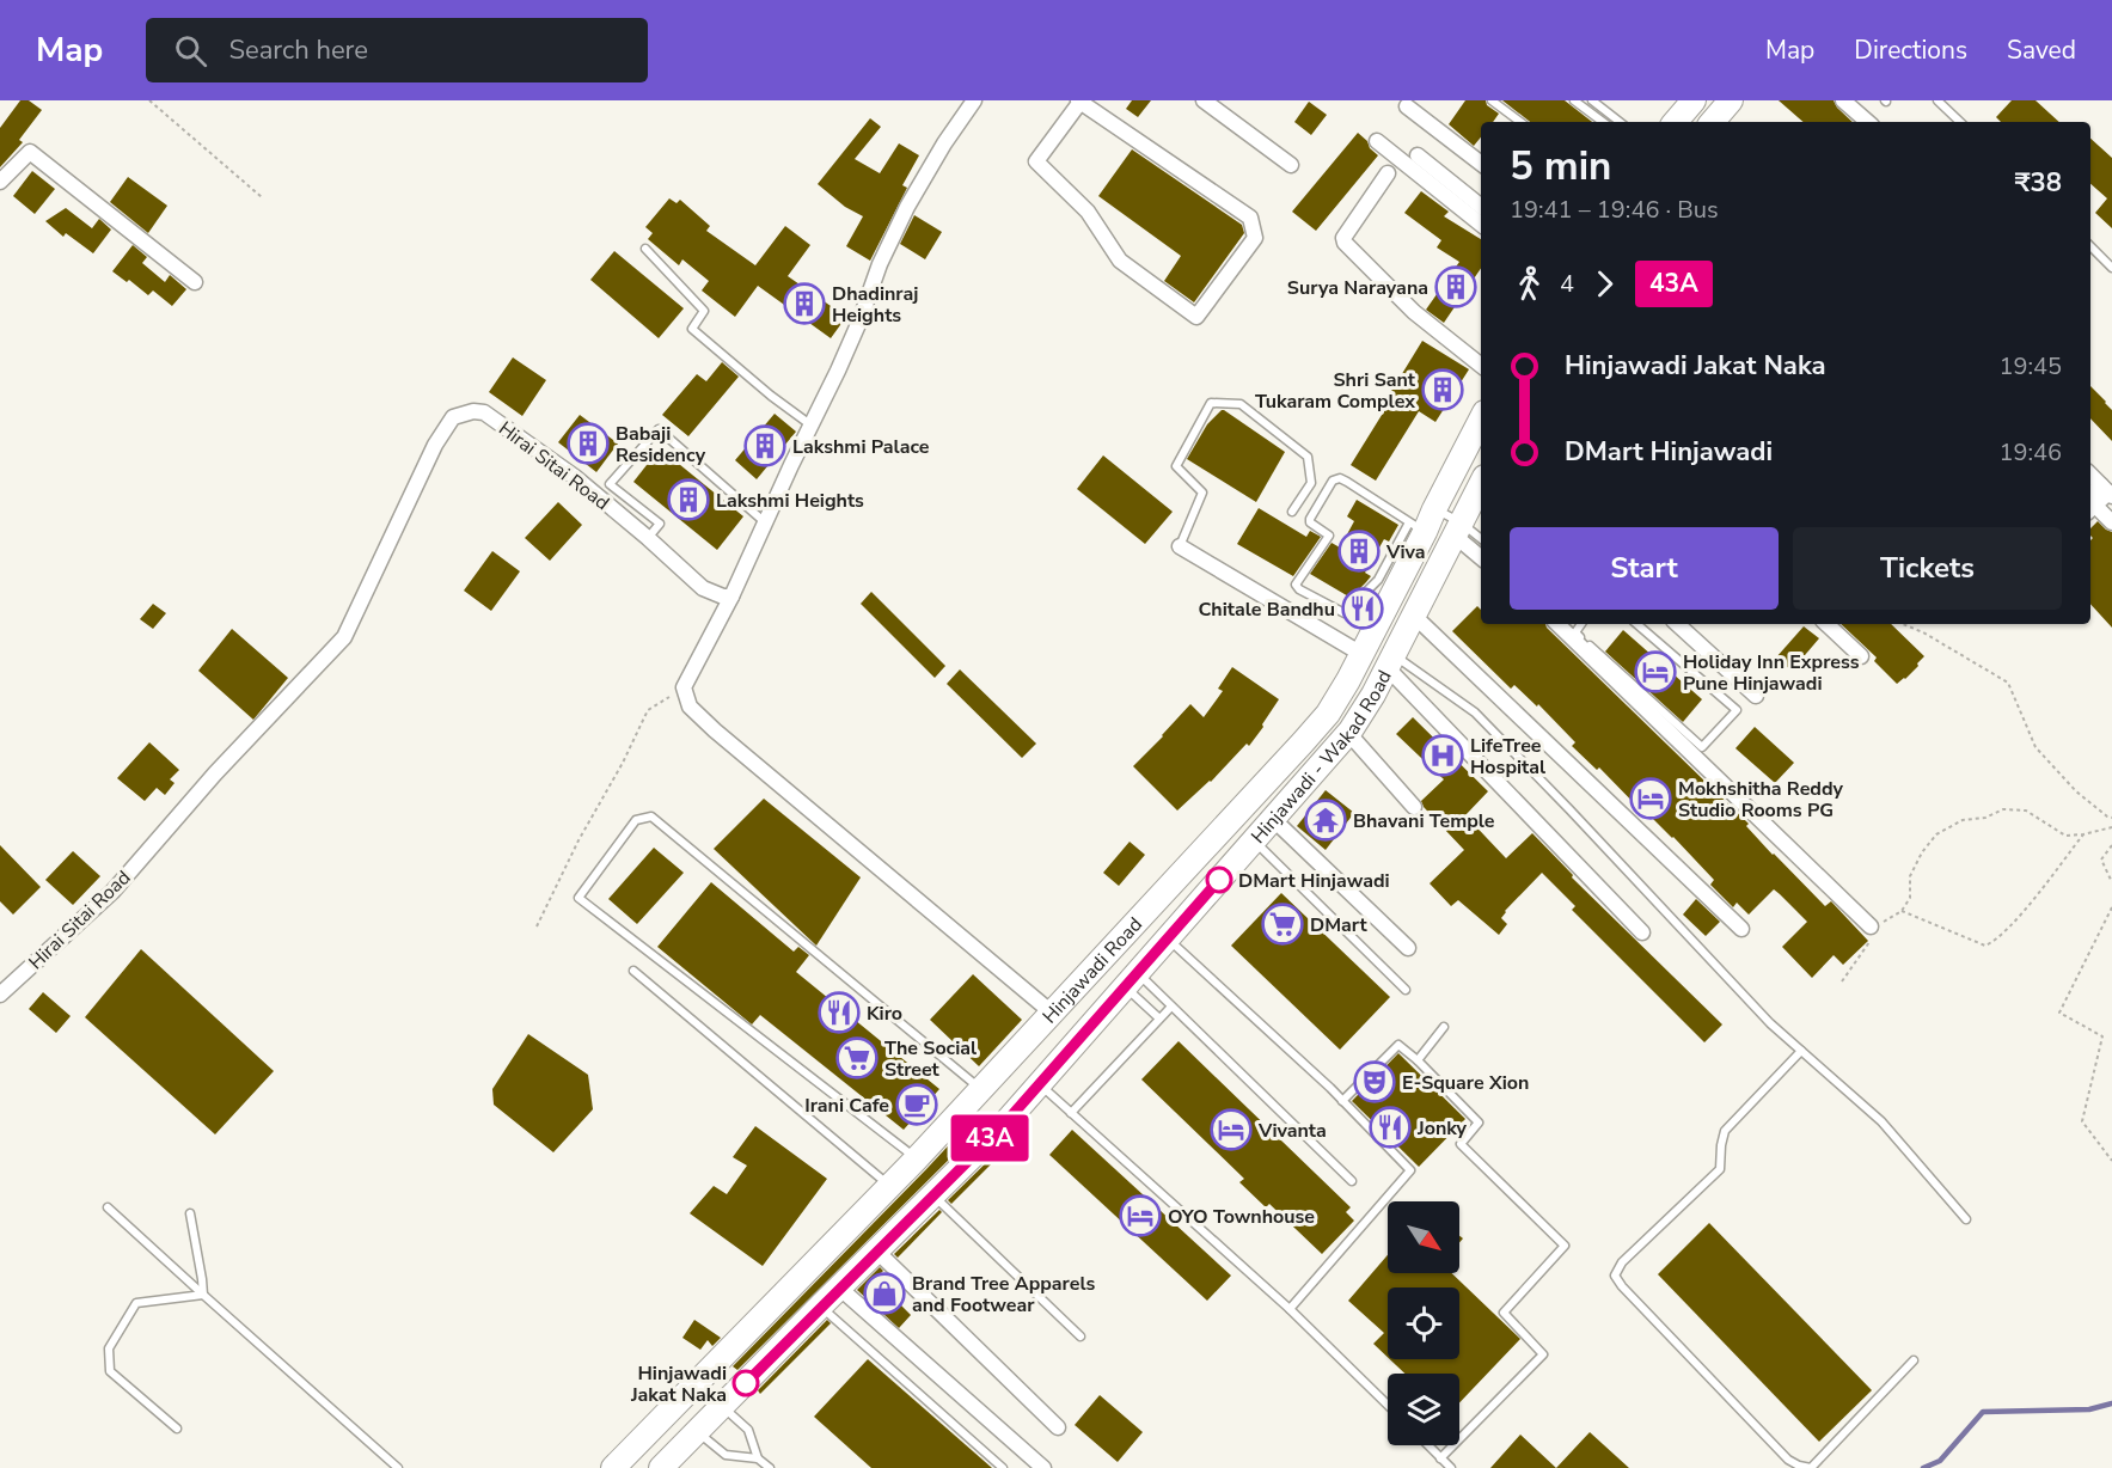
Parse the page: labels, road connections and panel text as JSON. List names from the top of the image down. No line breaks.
{"streets":{"main road":["Hinjawadi - Wakad Road","Hinjawadi Road"],"street":["Hirai Sitai Road"]},"places":{"building":["Surya Narayana","Dhadinraj Heights","Shri Sant Tukaram Complex","Babaji Residency","Lakshmi Palace","Lakshmi Heights","Viva"],"restaurant":["Chitale Bandhu","Kiro","Jonky"],"hotel":["Holiday Inn Express Pune Hinjawadi","Mokhshitha Reddy Studio Rooms PG","Vivanta","OYO Townhouse"],"hospital":["LifeTree Hospital"],"temple":["Bhavani Temple"],"other":["DMart Hinjawadi","Hinjawadi Jakat Naka"],"supermarket":["DMart","The Social Street"],"theatre":["E-Square Xion"],"cafe":["Irani Cafe"],"shop":["Brand Tree Apparels and Footwear"]},"lines":["bus line 43A"],"north":"bottom right","page":{"header":"Map","search":"Search here","nav":["Map","Directions","Saved"],"on_map":"43A","heading":["5 min","19:41 – 19:46 · Bus","₹38"],"legs":["4","43A"],"list":[{"name":"Hinjawadi Jakat Naka","value":"19:45"},{"name":"DMart Hinjawadi","value":"19:46"}],"buttons":["Start","Tickets"]}}
